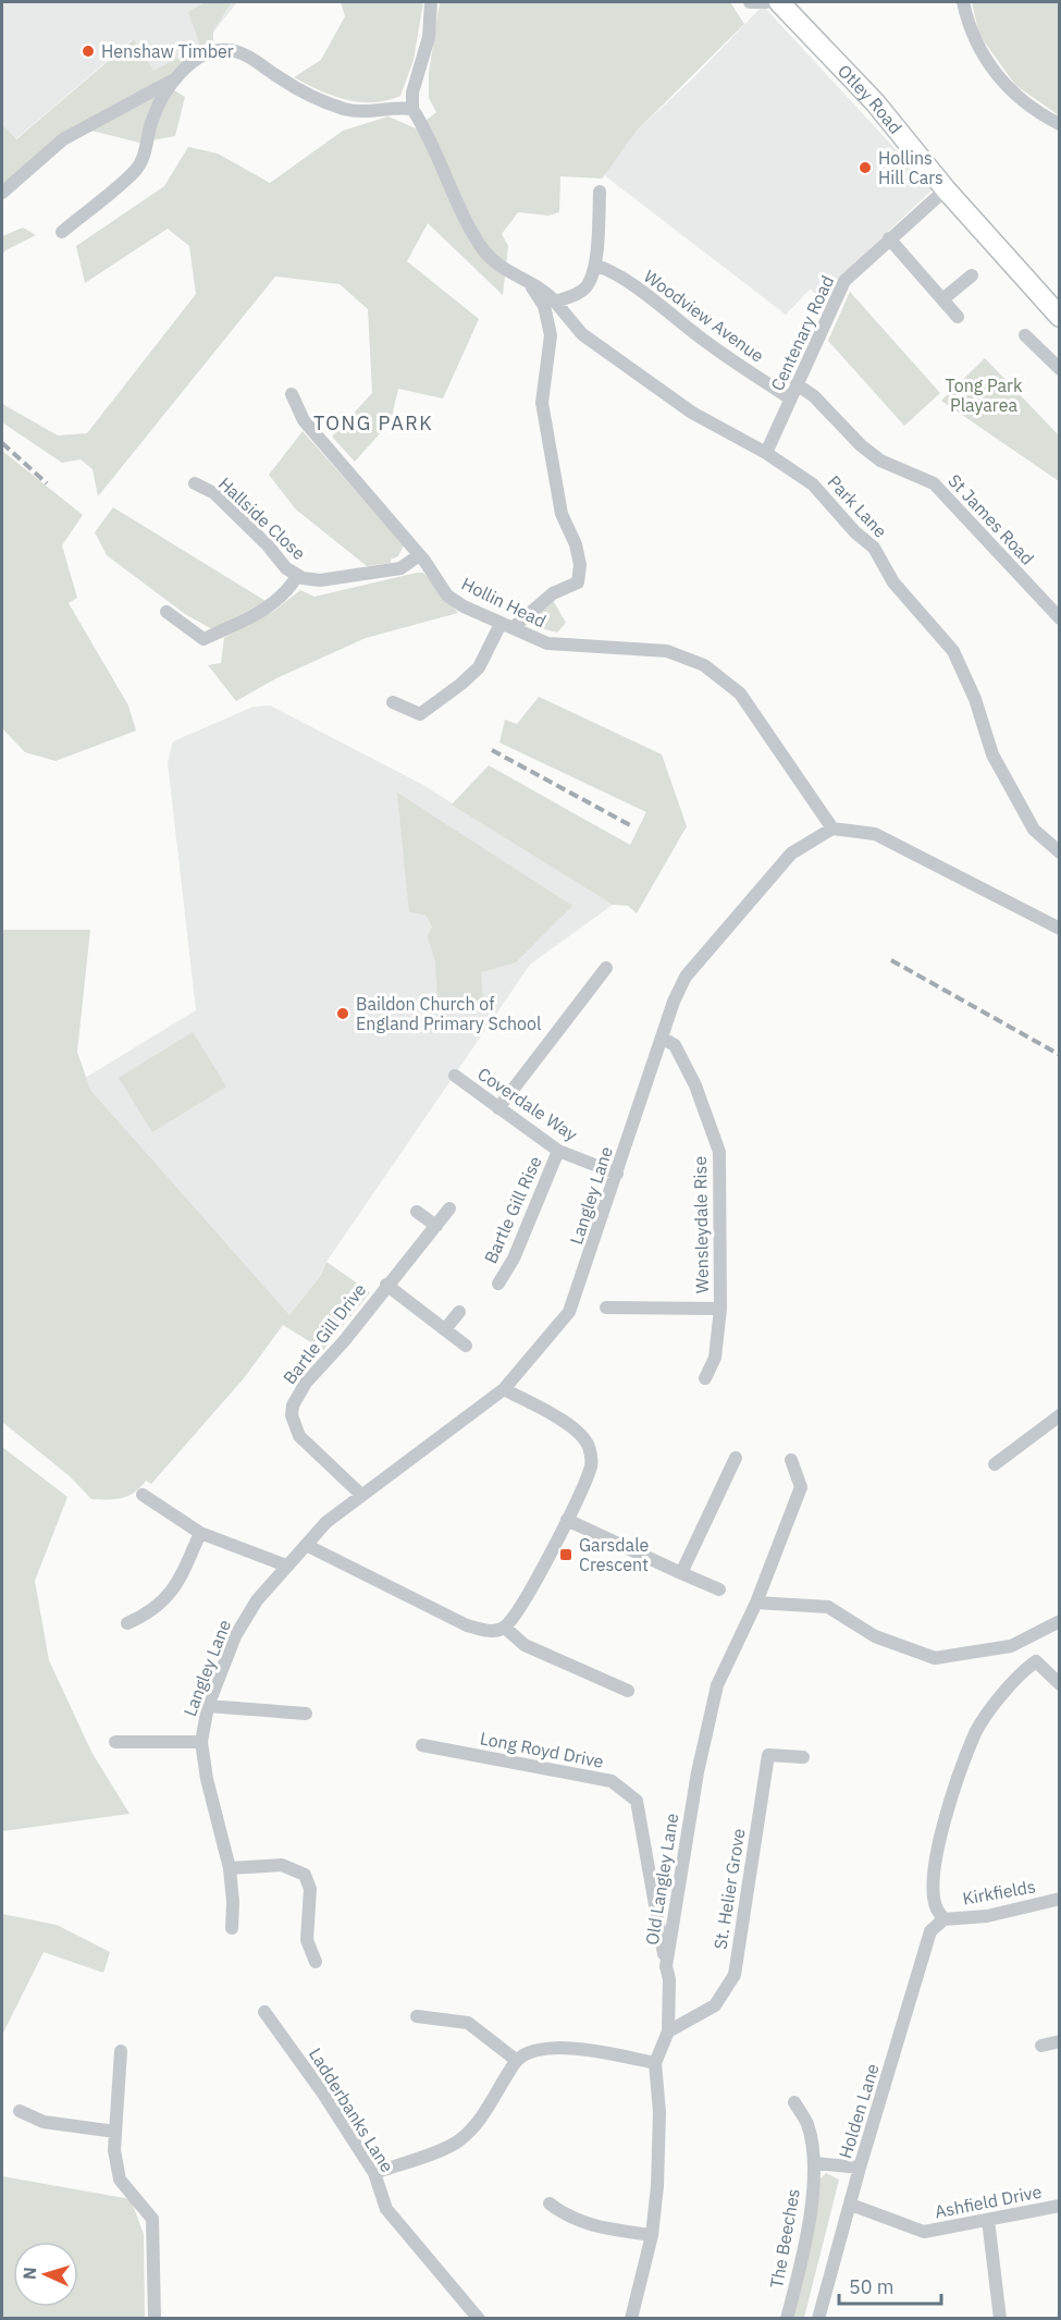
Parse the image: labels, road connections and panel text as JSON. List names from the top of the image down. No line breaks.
{"streets":{"main road":["Otley Road"],"street":["Woodview Avenue","Centenary Road","Park Lane","Hallside Close","St James Road","Hollin Head","Coverdale Way","Langley Lane","Bartle Gill Rise","Wensleydale Rise","Bartle Gill Drive","Long Royd Drive","Old Langley Lane","St. Helier Grove","Kirkfields","Ladderbanks Lane","Holden Lane","Ashfield Drive","The Beeches"]},"crossings":[["Otley Road","Centenary Road"],["Woodview Avenue","Centenary Road"],["Centenary Road","Park Lane"],["Centenary Road","St James Road"],["Hallside Close","Hollin Head"],["Hollin Head","Langley Lane"],["Coverdale Way","Langley Lane"],["Coverdale Way","Bartle Gill Rise"],["Langley Lane","Wensleydale Rise"],["Langley Lane","Bartle Gill Drive"],["Long Royd Drive","Old Langley Lane"],["Old Langley Lane","St. Helier Grove"],["Kirkfields","Holden Lane"],["Holden Lane","Ashfield Drive"]],"districts":["TONG PARK"],"parks":["Tong Park Playarea"],"places":{"other":["Henshaw Timber","Hollins Hill Cars","Baildon Church of England Primary School"],"transit":["Garsdale Crescent"]},"scale_bar":"50 m","north":"left"}
